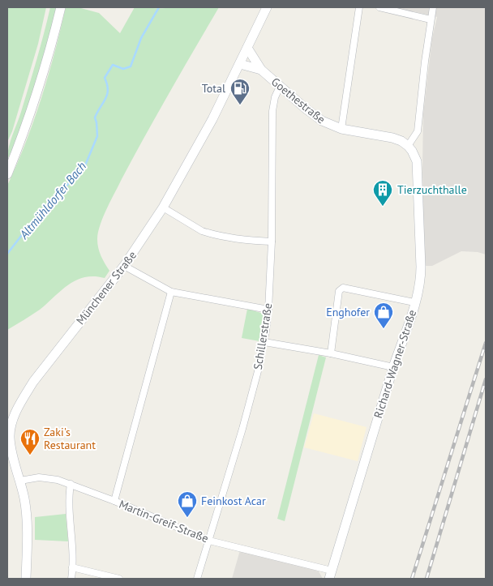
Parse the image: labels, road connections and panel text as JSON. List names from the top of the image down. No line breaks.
{"streets":{"street":["Goethestraße","Münchener Straße","Schillerstraße","Richard-Wagner-Straße","Martin-Greif-Straße"]},"crossings":[["Goethestraße","Münchener Straße"],["Goethestraße","Schillerstraße"],["Goethestraße","Richard-Wagner-Straße"],["Münchener Straße","Martin-Greif-Straße"],["Schillerstraße","Martin-Greif-Straße"],["Richard-Wagner-Straße","Martin-Greif-Straße"]],"water":["Altmühldorfer Bach"],"places":{"fuel station":["Total"],"building":["Tierzuchthalle"],"shop":["Enghofer","Feinkost Acar"],"restaurant":["Zaki's Restaurant"]}}
